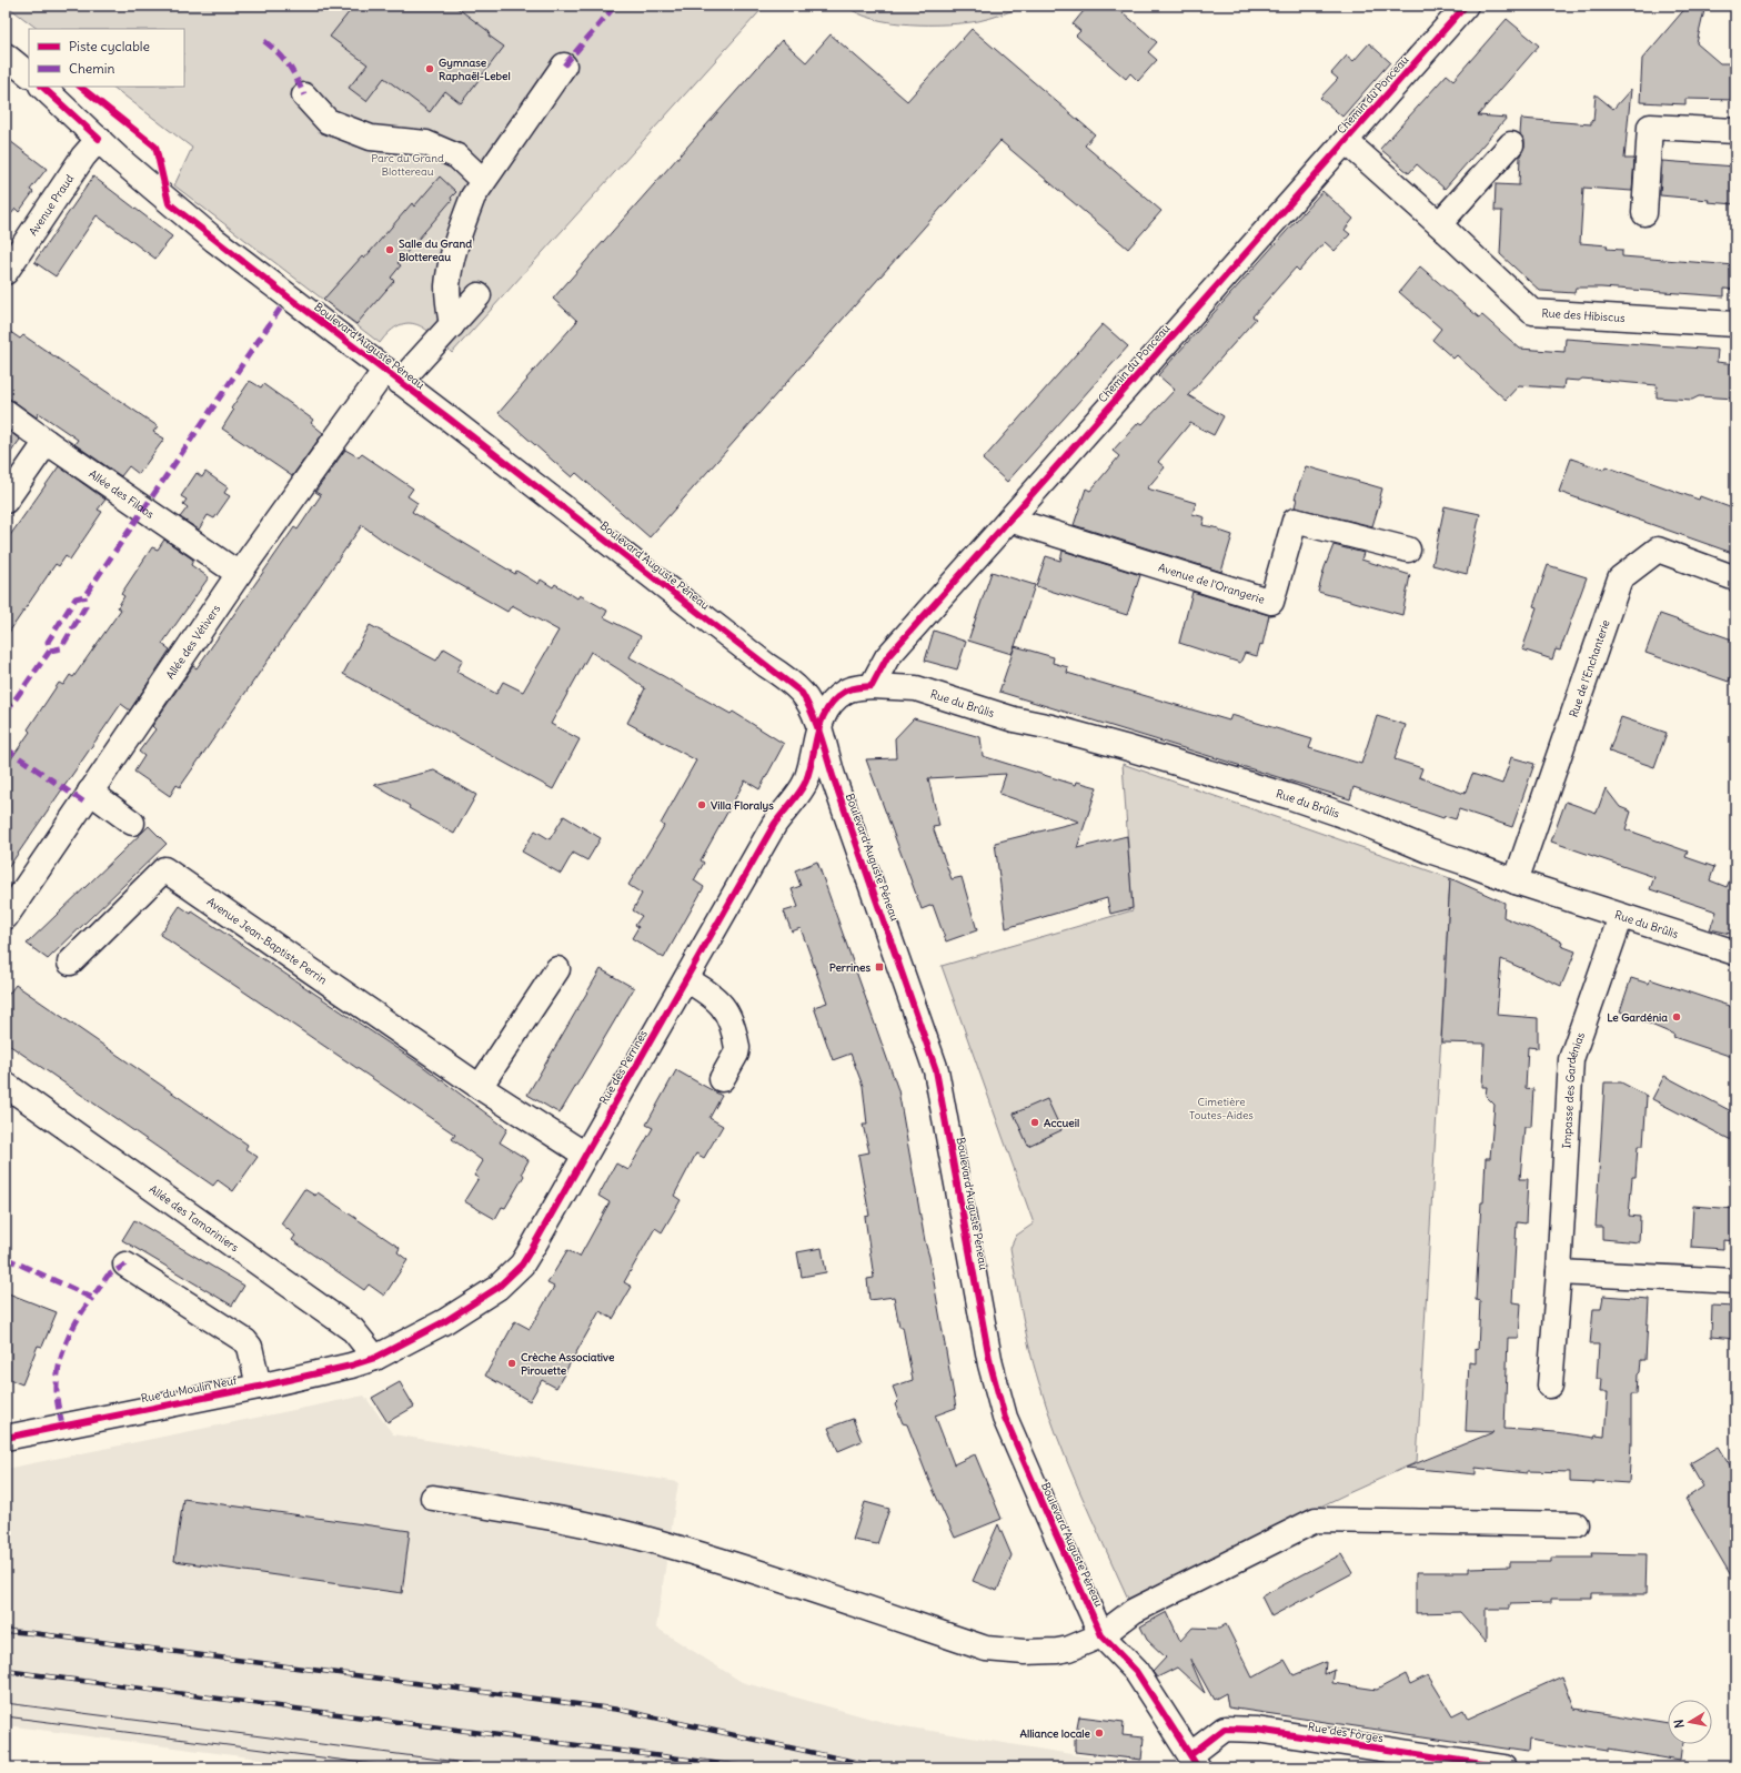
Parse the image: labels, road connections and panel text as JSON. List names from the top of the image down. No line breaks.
{"streets":{"street":["Chemin du Ponceau","Avenue Praud","Rue des Hibiscus","Boulevard Auguste Péneau","Allée des Filaos","Avenue de l'Orangerie","Allée des Vétivers","Rue de l'Enchanterie","Rue du Brûlis","Avenue Jean-Baptiste Perrin","Rue des Perrines","Impasse des Gardénias","Allée des Tamariniers","Rue du Moulin Neuf","Rue des Forges"]},"crossings":[["Chemin du Ponceau","Rue des Hibiscus"],["Chemin du Ponceau","Avenue de l'Orangerie"],["Chemin du Ponceau","Rue du Brûlis"],["Avenue Praud","Boulevard Auguste Péneau"],["Boulevard Auguste Péneau","Allée des Vétivers"],["Boulevard Auguste Péneau","Rue des Perrines"],["Boulevard Auguste Péneau","Rue des Forges"],["Allée des Filaos","Allée des Vétivers"],["Rue de l'Enchanterie","Rue du Brûlis"],["Rue du Brûlis","Impasse des Gardénias"],["Avenue Jean-Baptiste Perrin","Rue des Perrines"],["Rue des Perrines","Allée des Tamariniers"],["Rue des Perrines","Rue du Moulin Neuf"],["Allée des Tamariniers","Rue du Moulin Neuf"]],"parks":["Parc du Grand Blottereau","Cimetière Toutes-Aides"],"places":{"other":["Gymnase Raphaël-Lebel","Salle du Grand Blottereau","Villa Floralys","Le Gardénia","Accueil","Crèche Associative Pirouette","Alliance locale"],"transit":["Perrines"]},"legend":["Piste cyclable","Chemin"],"north":"left"}
